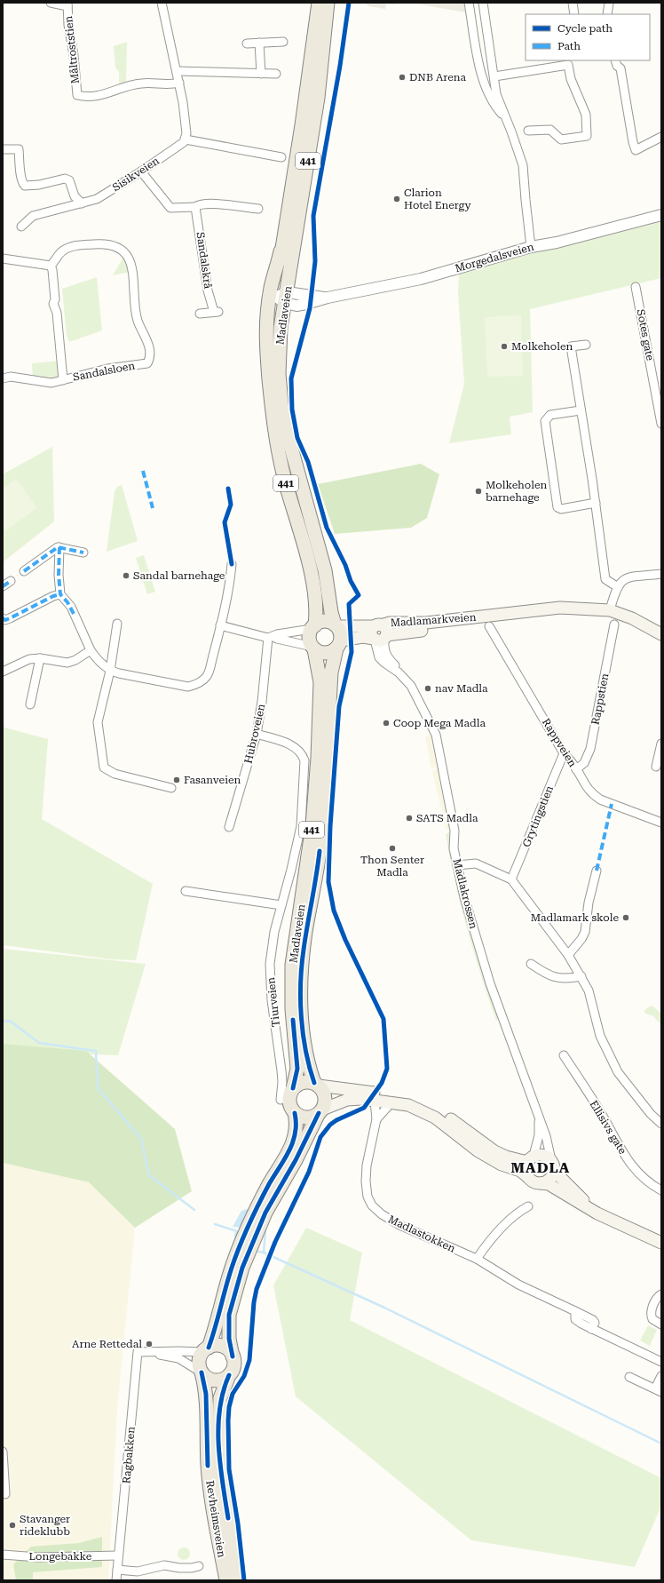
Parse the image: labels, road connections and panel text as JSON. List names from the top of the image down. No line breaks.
{"streets":{"main road":["441","Madlaveien","Madlamarkveien","Revheimsveien"],"street":["Måltroststien","Sisikveien","Morgedalsveien","Sandalskrå","Sotes gate","Sandalsloen","Rappstien","Hubroveien","Rappveien","Grytingstien","Madlakrossen","Tiurveien","Ellisivs gate","Madlastokken","Ragbakken","Longebakke"]},"crossings":[["441","Madlaveien"],["441","Madlamarkveien"],["441","Ragbakken"],["441","Revheimsveien"],["Morgedalsveien","Madlaveien"],["Madlaveien","Madlamarkveien"],["Madlamarkveien","Rappveien"],["Madlamarkveien","Madlakrossen"],["Rappstien","Rappveien"],["Hubroveien","Tiurveien"],["Rappveien","Grytingstien"],["Ragbakken","Revheimsveien"],["Ragbakken","Longebakke"]],"districts":["MADLA"],"places":["DNB Arena","Clarion Hotel Energy","Molkeholen","Molkeholen barnehage","Sandal barnehage","nav Madla","Coop Mega Madla","Fasanveien","SATS Madla","Thon Senter Madla","Madlamark skole","Arne Rettedal","Stavanger rideklubb"],"legend":["Cycle path","Path"]}
